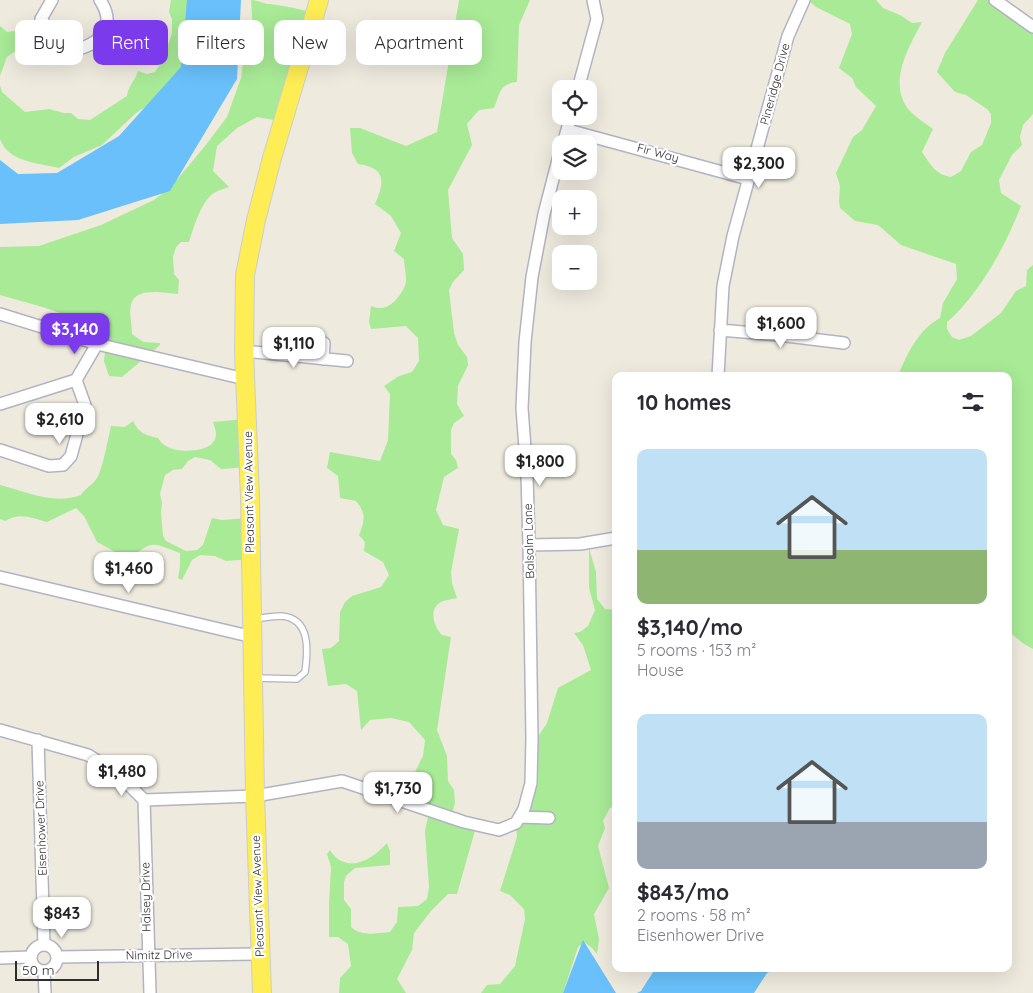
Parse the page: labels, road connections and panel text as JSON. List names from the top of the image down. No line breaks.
{"streets":{"main road":["Pleasant View Avenue"],"street":["Pineridge Drive","Fir Way","Balsalm Lane","Eisenhower Drive","Halsey Drive","Nimitz Drive"]},"crossings":[["Pineridge Drive","Fir Way"],["Pleasant View Avenue","Nimitz Drive"],["Eisenhower Drive","Nimitz Drive"],["Halsey Drive","Nimitz Drive"]],"scale_bar":"50 m","page":{"chip":["Buy","Rent","Filters","New","Apartment"],"map_buttons":["+","−"],"price":["$2,300","$1,600","$3,140","$1,110","$2,610","$1,800","$1,460","$1,480","$1,730","$843"],"heading":"10 homes","list":[{"name":"$3,140/mo","note":"5 rooms · 153 m² · House"},{"name":"$843/mo","note":"2 rooms · 58 m² · Eisenhower Drive"}],"scale":"50 m"}}
